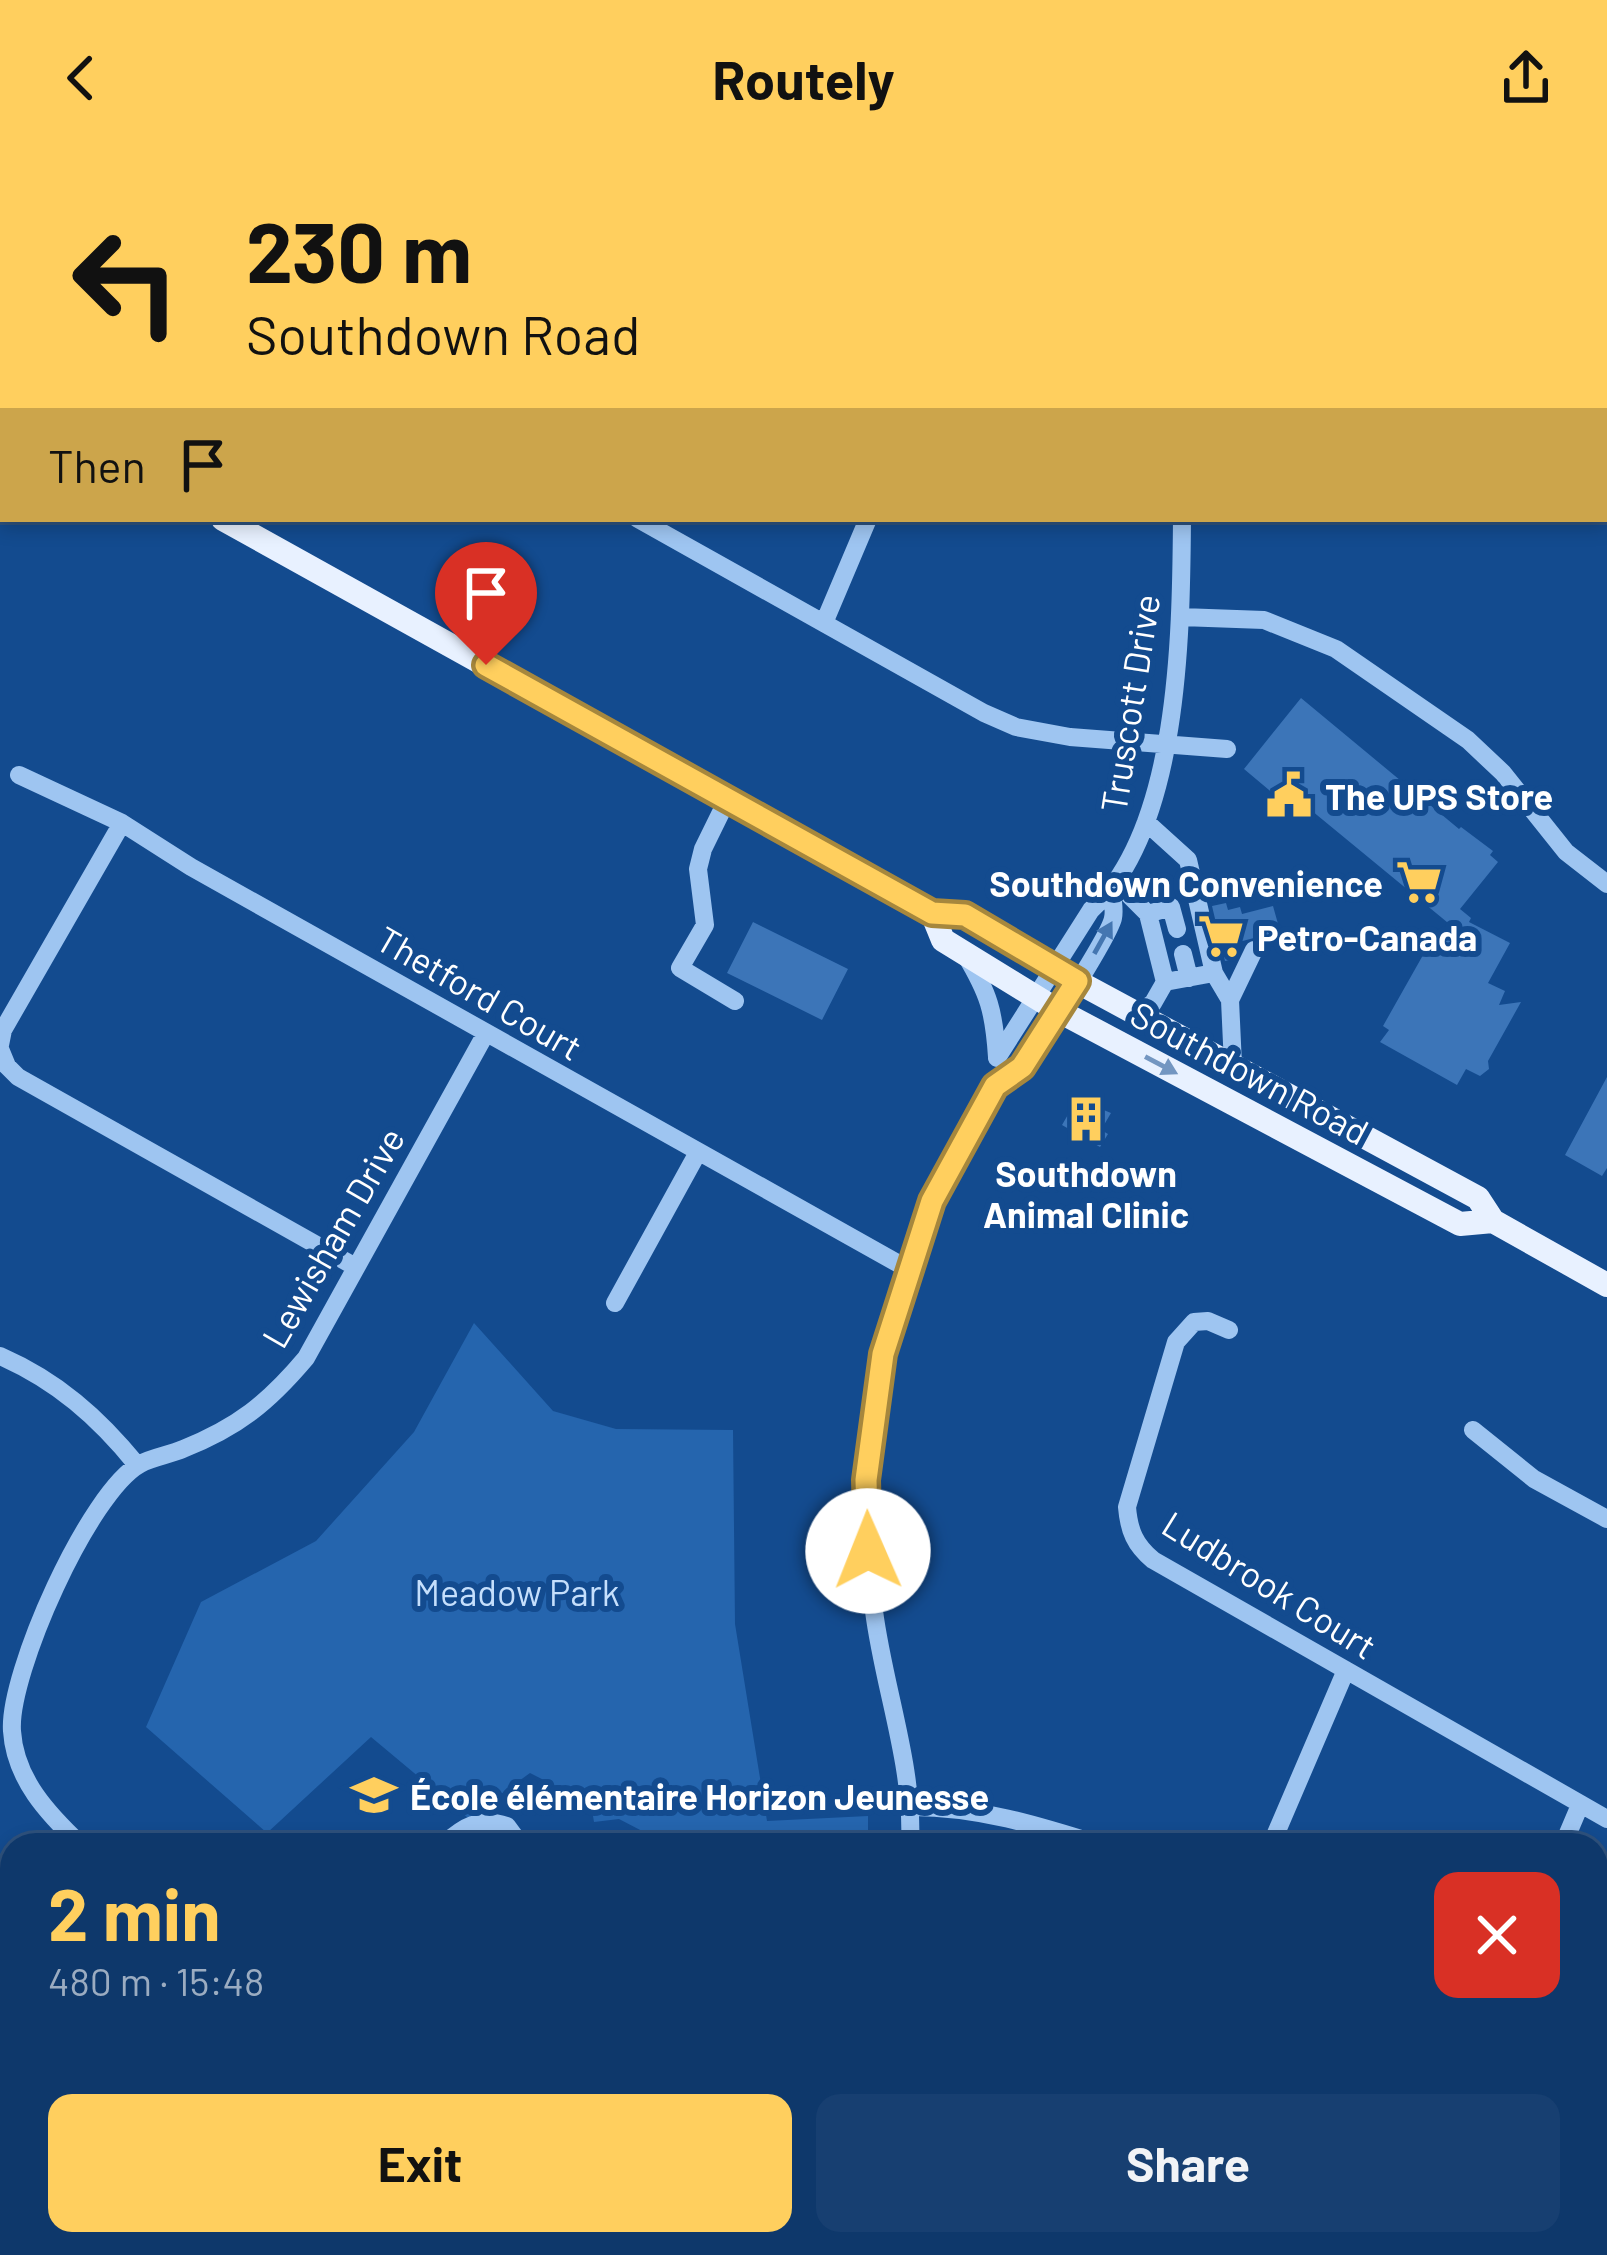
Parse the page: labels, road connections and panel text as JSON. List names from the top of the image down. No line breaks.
{"streets":{"main road":["Southdown Road"],"street":["Truscott Drive","Thetford Court","Lewisham Drive","Ludbrook Court"]},"crossings":[["Truscott Drive","Thetford Court"],["Truscott Drive","Southdown Road"],["Thetford Court","Lewisham Drive"]],"parks":["Meadow Park"],"places":{"public building":["The UPS Store"],"supermarket":["Southdown Convenience","Petro-Canada"],"building":["Southdown Animal Clinic"],"school or university":["École élémentaire Horizon Jeunesse"]},"page":{"header":"Routely","turn":["230 m","Southdown Road"],"then":"Then","heading":["2 min","480 m · 15:48"],"buttons":["Exit","Share"]}}
